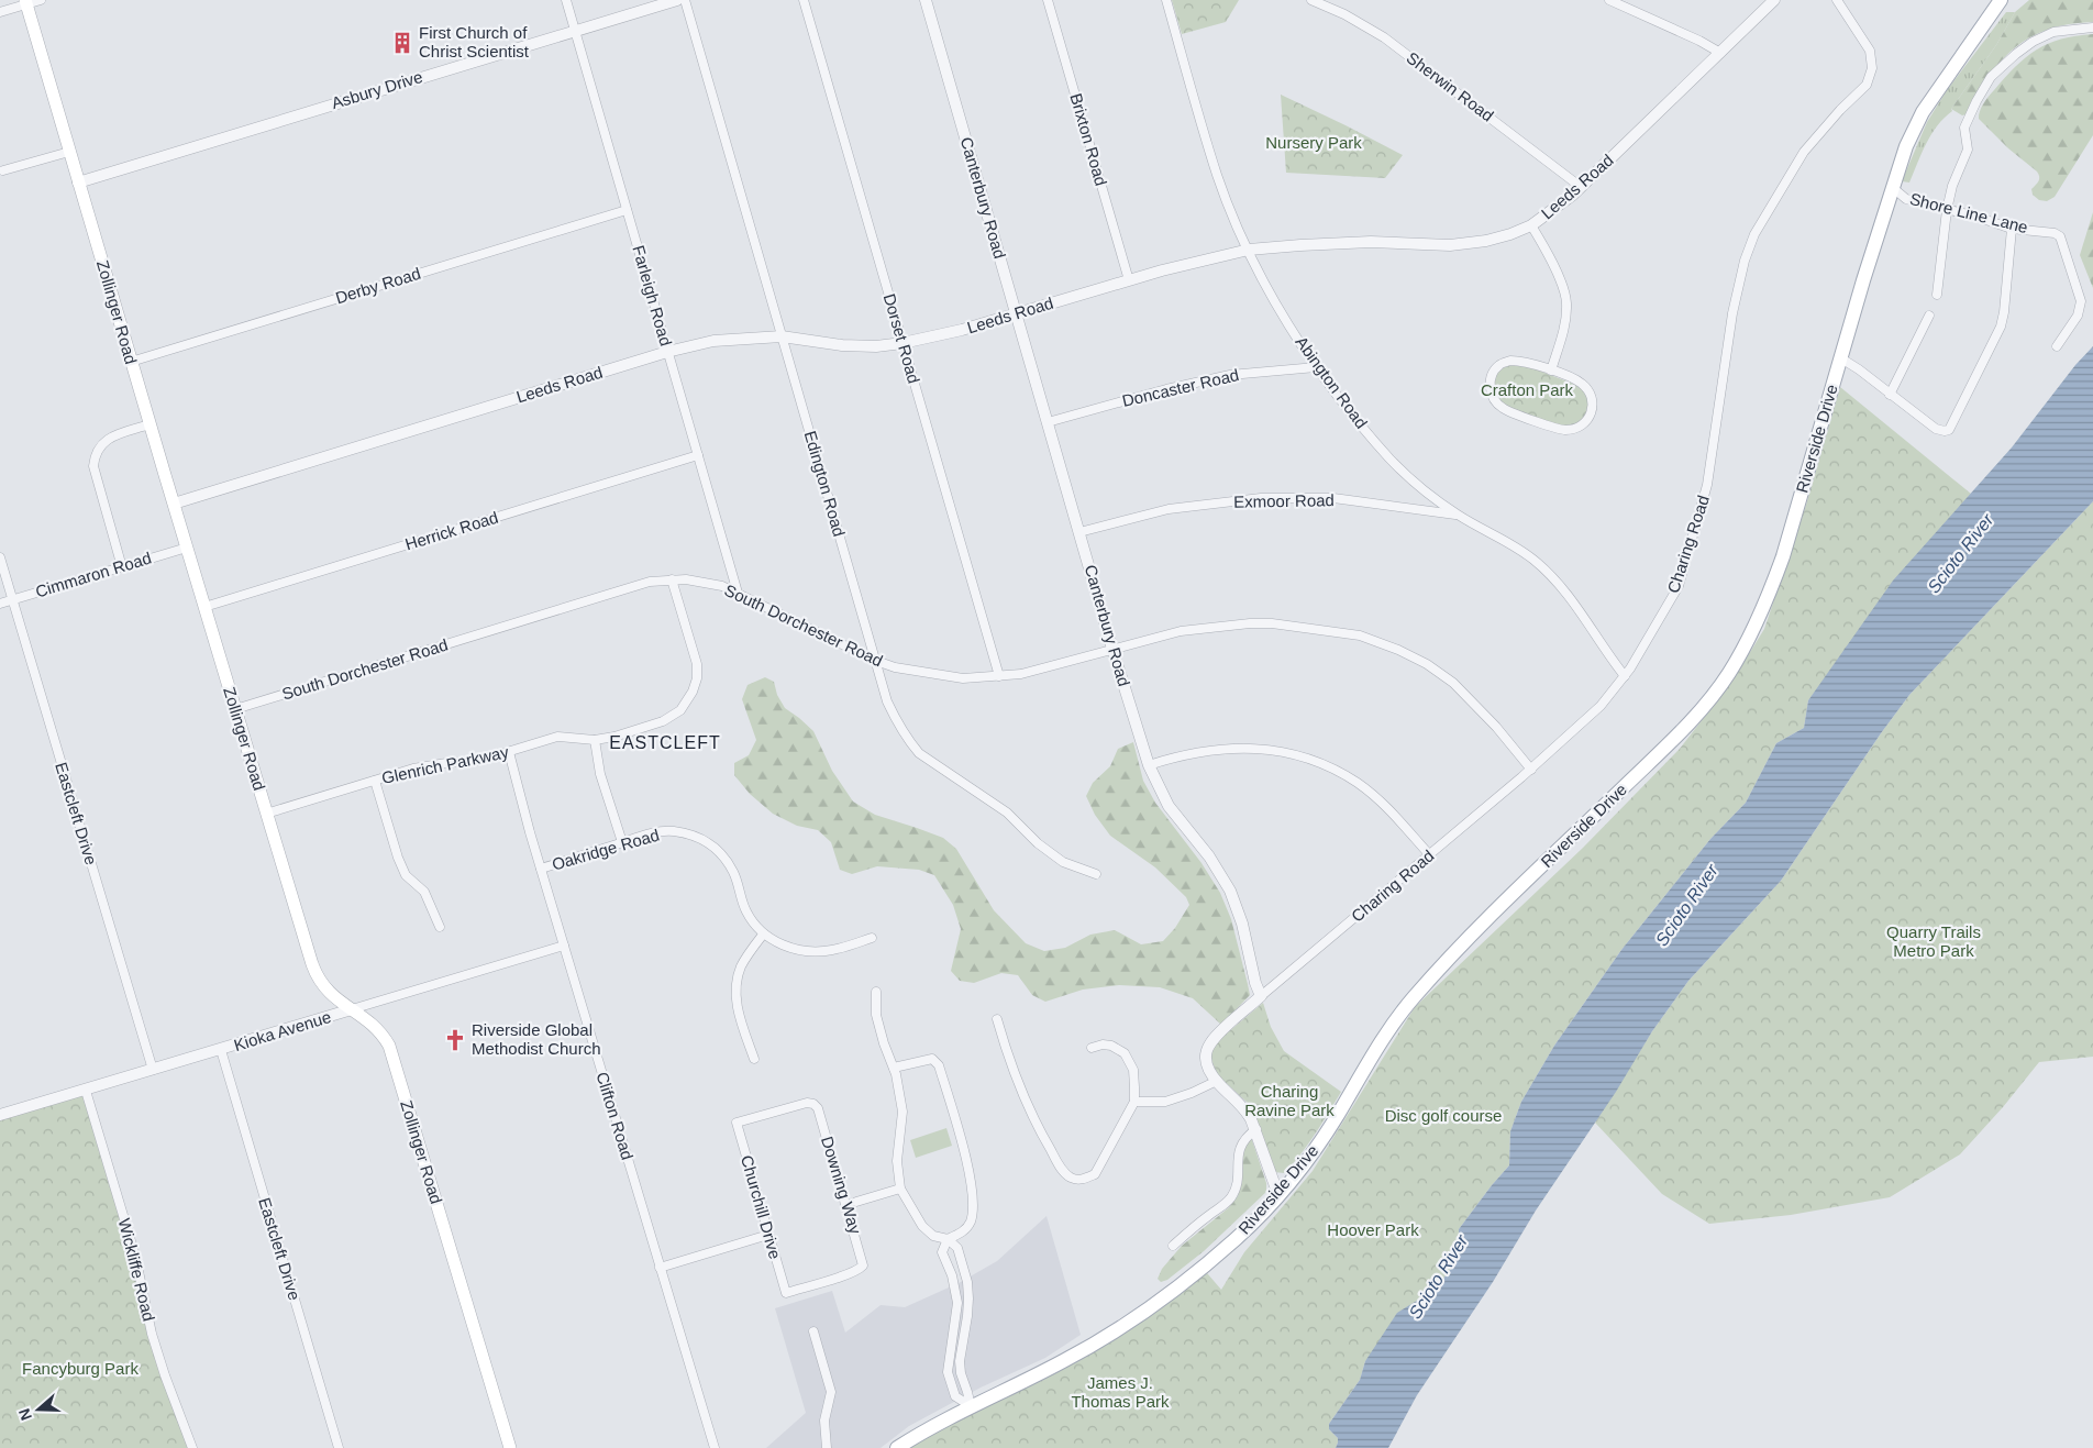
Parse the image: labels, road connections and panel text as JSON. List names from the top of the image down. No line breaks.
{"streets":{"main road":["Zollinger Road","Riverside Drive"],"street":["Sherwin Road","Asbury Drive","Brixton Road","Leeds Road","Canterbury Road","Shore Line Lane","Derby Road","Farleigh Road","Dorset Road","Abington Road","Doncaster Road","Edington Road","Exmoor Road","Herrick Road","Charing Road","Cimmaron Road","South Dorchester Road","Glenrich Parkway","Eastcleft Drive","Oakridge Road","Kioka Avenue","Clifton Road","Downing Way","Churchill Drive","Wickliffe Road"]},"crossings":[["Sherwin Road","Leeds Road"],["Asbury Drive","Farleigh Road"],["Asbury Drive","Zollinger Road"],["Brixton Road","Leeds Road"],["Leeds Road","Canterbury Road"],["Leeds Road","Farleigh Road"],["Leeds Road","Zollinger Road"],["Leeds Road","Dorset Road"],["Leeds Road","Abington Road"],["Leeds Road","Edington Road"],["Canterbury Road","Doncaster Road"],["Canterbury Road","Exmoor Road"],["Canterbury Road","Charing Road"],["Canterbury Road","South Dorchester Road"],["Shore Line Lane","Riverside Drive"],["Derby Road","Farleigh Road"],["Derby Road","Zollinger Road"],["Farleigh Road","Herrick Road"],["Farleigh Road","South Dorchester Road"],["Zollinger Road","Herrick Road"],["Zollinger Road","Cimmaron Road"],["Zollinger Road","South Dorchester Road"],["Zollinger Road","Glenrich Parkway"],["Zollinger Road","Kioka Avenue"],["Dorset Road","South Dorchester Road"],["Abington Road","Doncaster Road"],["Abington Road","Exmoor Road"],["Abington Road","Charing Road"],["Edington Road","South Dorchester Road"],["Charing Road","South Dorchester Road"],["Cimmaron Road","Eastcleft Drive"],["South Dorchester Road","Glenrich Parkway"],["Glenrich Parkway","Clifton Road"],["Eastcleft Drive","Kioka Avenue"],["Oakridge Road","Clifton Road"],["Kioka Avenue","Clifton Road"],["Kioka Avenue","Wickliffe Road"],["Downing Way","Churchill Drive"]],"districts":["EASTCLEFT"],"water":["Scioto River"],"parks":["Nursery Park","Crafton Park","Quarry Trails Metro Park","Charing Ravine Park","Disc golf course","Hoover Park","Fancyburg Park","James J. Thomas Park"],"places":{"building":["First Church of Christ Scientist"],"church":["Riverside Global Methodist Church"]},"north":"left"}
